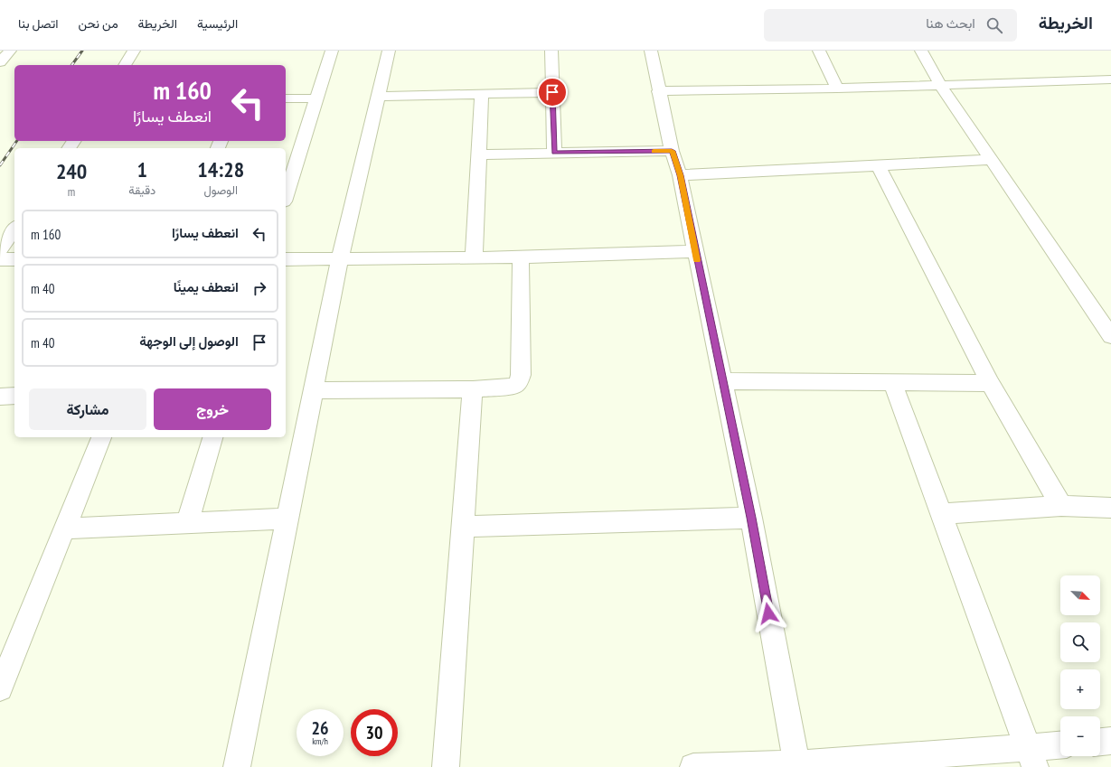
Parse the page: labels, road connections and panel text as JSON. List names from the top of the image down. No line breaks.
{"north":"bottom right","page":{"header":"الخريطة","search":"ابحث هنا","nav":["الرئيسية","الخريطة","من نحن","اتصل بنا"],"turn":["160 m","انعطف يسارًا"],"eta":["14:28","الوصول","1","دقيقة","240","m"],"list":[{"name":"انعطف يسارًا","value":"160 m"},{"name":"انعطف يمينًا","value":"40 m"},{"name":"الوصول إلى الوجهة","value":"40 m"}],"buttons":["خروج","مشاركة"],"map_buttons":["+","−"],"speed":"26 km/h","limit":"30"}}
